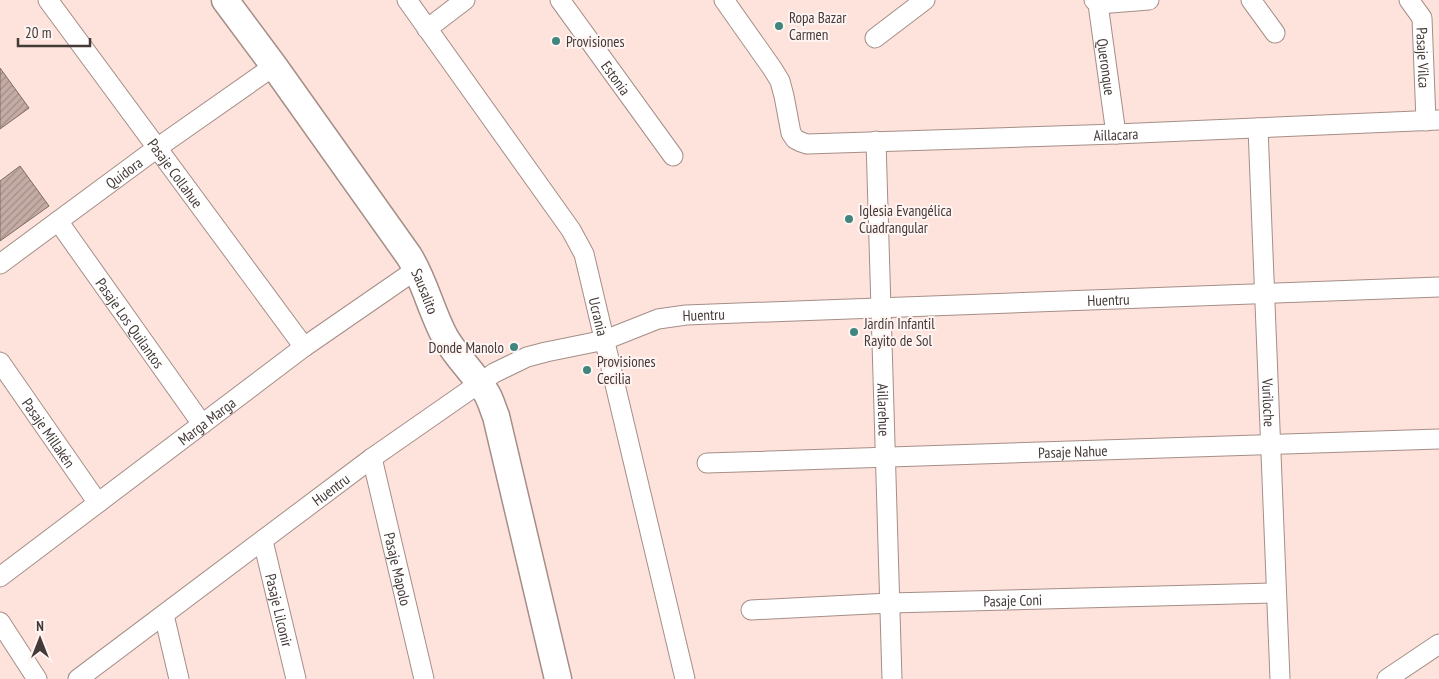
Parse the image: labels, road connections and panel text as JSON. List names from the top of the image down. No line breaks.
{"streets":{"street":["Pasaje Vilca","Queronque","Estonia","Aillacara","Quidora","Pasaje Collahue","Sausalito","Huentru","Ucrania","Pasaje Los Quilantos","Vuriloche","Aillarehue","Marga Marga","Pasaje Millakén","Pasaje Nahue","Pasaje Mapolo","Pasaje Coni","Pasaje Lilconir"]},"crossings":[["Pasaje Vilca","Aillacara"],["Queronque","Aillacara"],["Aillacara","Vuriloche"],["Aillacara","Aillarehue"],["Quidora","Pasaje Collahue"],["Quidora","Sausalito"],["Quidora","Pasaje Los Quilantos"],["Pasaje Collahue","Marga Marga"],["Sausalito","Huentru"],["Sausalito","Marga Marga"],["Huentru","Ucrania"],["Huentru","Vuriloche"],["Huentru","Aillarehue"],["Huentru","Pasaje Mapolo"],["Huentru","Pasaje Lilconir"],["Pasaje Los Quilantos","Marga Marga"],["Vuriloche","Pasaje Nahue"],["Vuriloche","Pasaje Coni"],["Aillarehue","Pasaje Nahue"],["Aillarehue","Pasaje Coni"],["Marga Marga","Pasaje Millakén"]],"places":["Ropa Bazar Carmen","Provisiones","Iglesia Evangélica Cuadrangular","Jardín Infantil Rayito de Sol","Donde Manolo","Provisiones Cecilia"],"scale_bar":"20 m","north":"top"}
